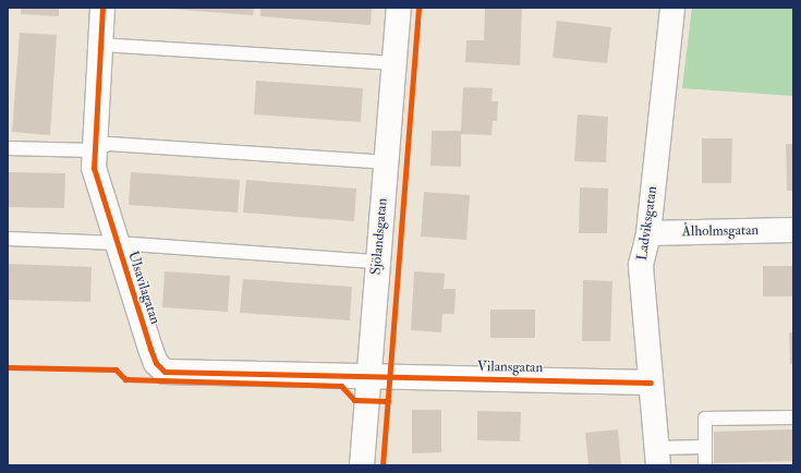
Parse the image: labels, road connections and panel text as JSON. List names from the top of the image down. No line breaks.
{"streets":{"street":["Ladviksgatan","Ålholmsgatan","Sjölandsgatan","Ulsavilagatan","Vilansgatan"]},"crossings":[["Ladviksgatan","Ålholmsgatan"],["Ladviksgatan","Vilansgatan"],["Sjölandsgatan","Ulsavilagatan"],["Sjölandsgatan","Vilansgatan"],["Ulsavilagatan","Vilansgatan"]]}
